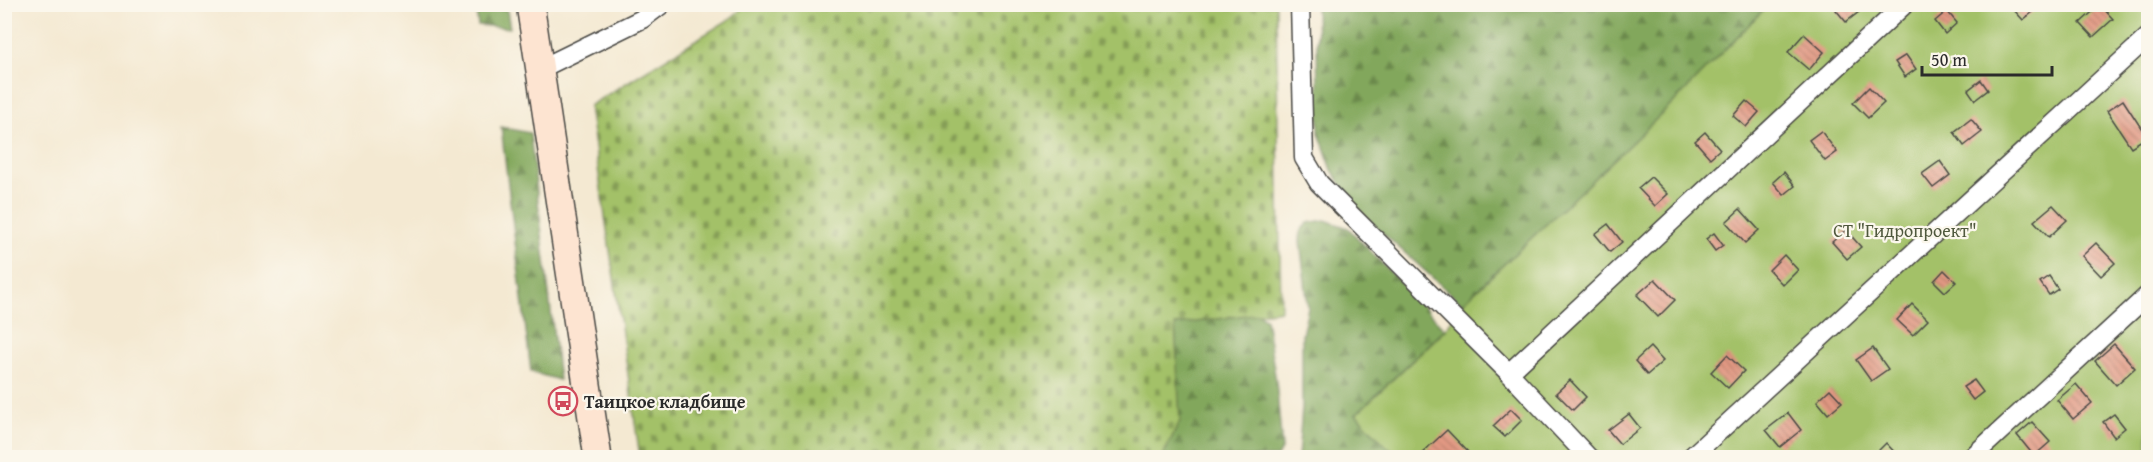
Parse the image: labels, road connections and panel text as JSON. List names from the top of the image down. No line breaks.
{"parks":["СТ \"Гидропроект\""],"places":{"bus stop":["Таицкое кладбище"]},"scale_bar":"50 m"}
